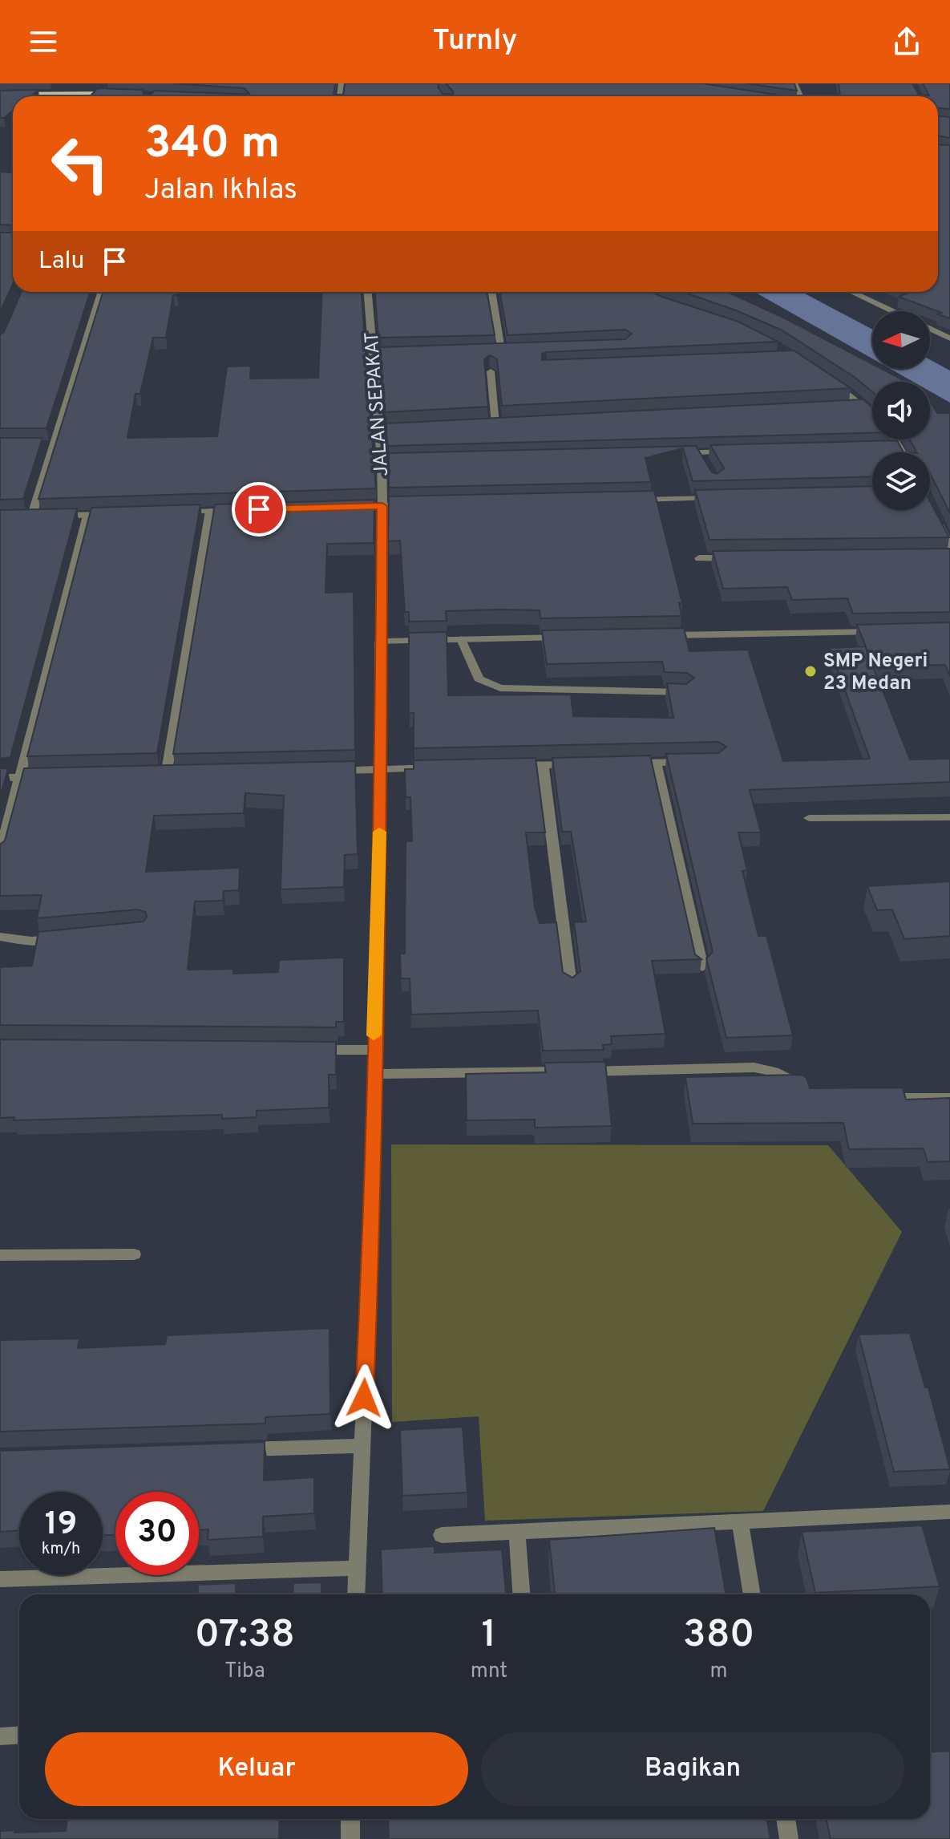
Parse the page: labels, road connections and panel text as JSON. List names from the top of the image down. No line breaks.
{"streets":{"street":["JALAN SEPAKAT"]},"places":["SMP Negeri 23 Medan"],"north":"left","page":{"header":"Turnly","turn":["340 m","Jalan Ikhlas"],"then":"Lalu","speed":"19 km/h","limit":"30","eta":["07:38","Tiba","1","mnt","380","m"],"buttons":["Keluar","Bagikan"]}}
